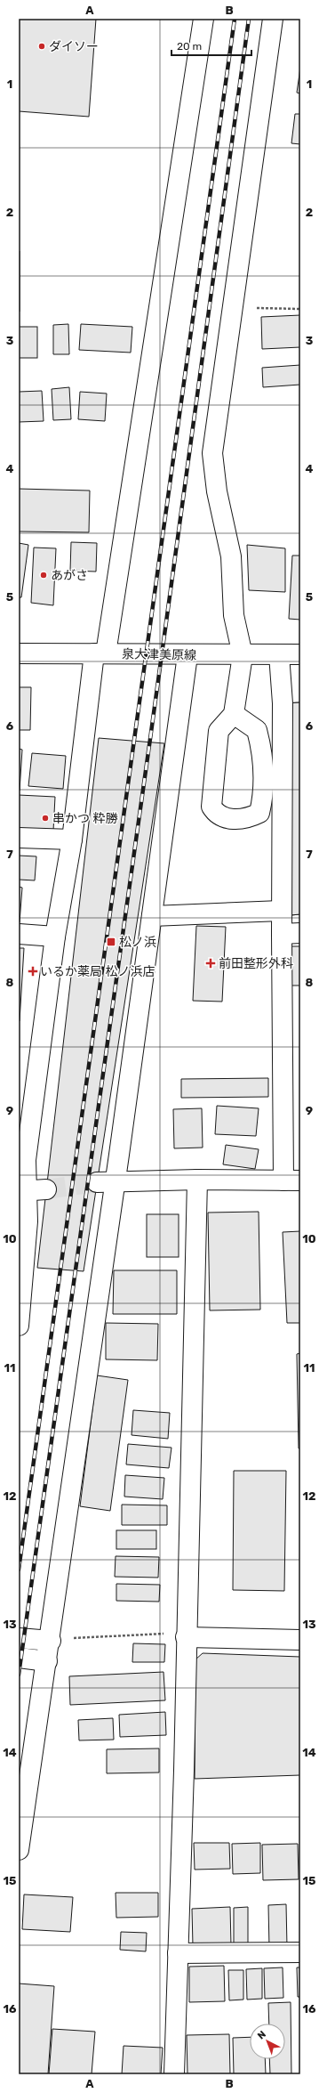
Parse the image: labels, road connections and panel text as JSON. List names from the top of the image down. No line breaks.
{"streets":{"street":["泉大津美原線"]},"places":{"other":["ダイソー","あがさ","串かつ 粋勝"],"transit":["松ノ浜"],"health":["前田整形外科","いるか薬局 松ノ浜店"]},"scale_bar":"20 m","north":"top left","grid":{"columns":["A","B"],"rows":["1","2","3","4","5","6","7","8","9","10","11","12","13","14","15","16"]}}
